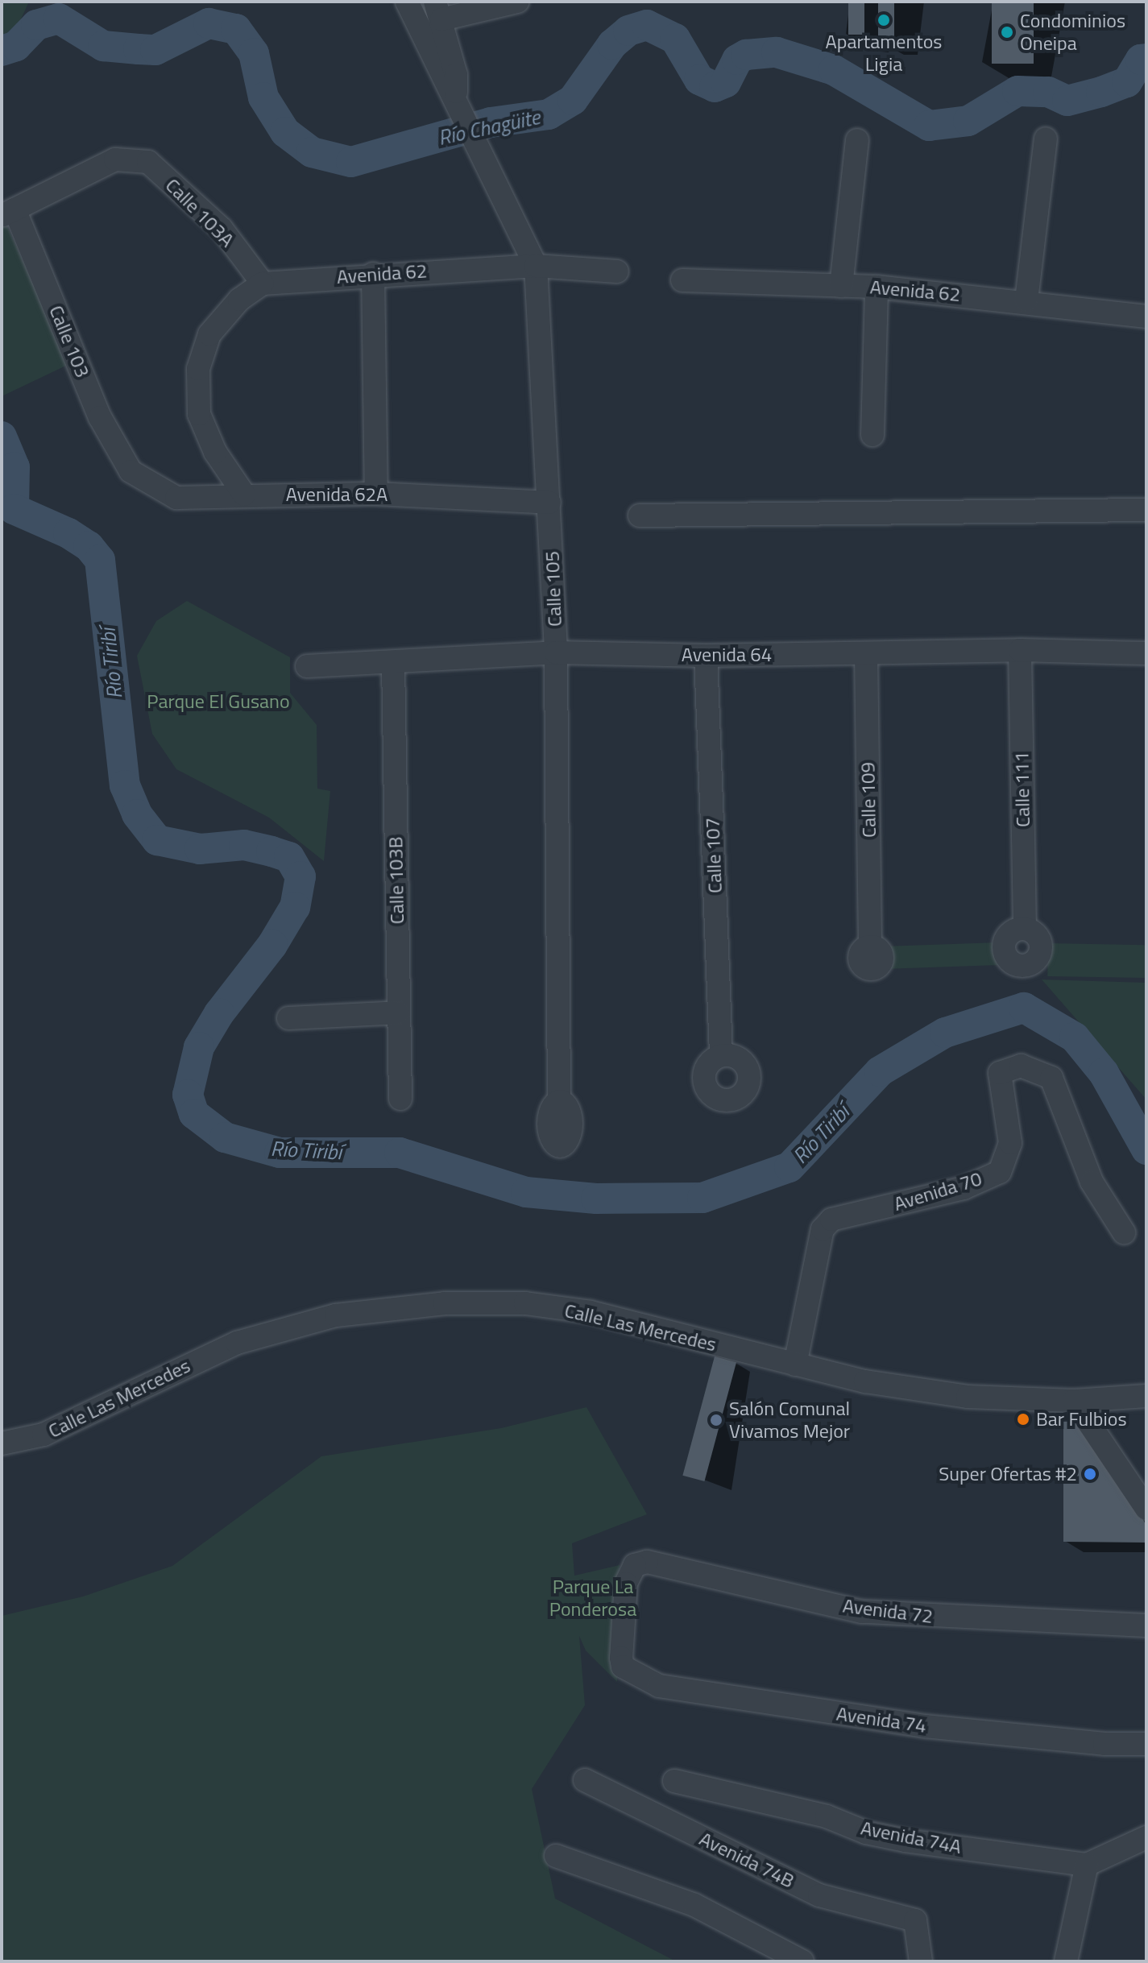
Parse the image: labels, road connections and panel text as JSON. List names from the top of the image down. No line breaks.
{"streets":{"street":["Calle 103A","Avenida 62","Calle 103","Avenida 62A","Calle 105","Avenida 64","Calle 111","Calle 109","Calle 107","Calle 103B","Avenida 70","Calle Las Mercedes","Avenida 72","Avenida 74","Avenida 74A","Avenida 74B"]},"crossings":[["Calle 103A","Avenida 62"],["Calle 103A","Calle 103"],["Avenida 62","Calle 105"],["Calle 103","Avenida 62A"],["Avenida 62A","Calle 105"],["Calle 105","Avenida 64"],["Avenida 64","Calle 111"],["Avenida 64","Calle 109"],["Avenida 64","Calle 107"],["Avenida 64","Calle 103B"],["Avenida 70","Calle Las Mercedes"],["Avenida 72","Avenida 74"]],"water":["Río Chagüite","Río Tiribí"],"parks":["Parque El Gusano","Parque La Ponderosa"],"places":["Apartamentos Ligia","Condominios Oneipa","Bar Fulbios","Salón Comunal Vivamos Mejor","Super Ofertas #2"]}
